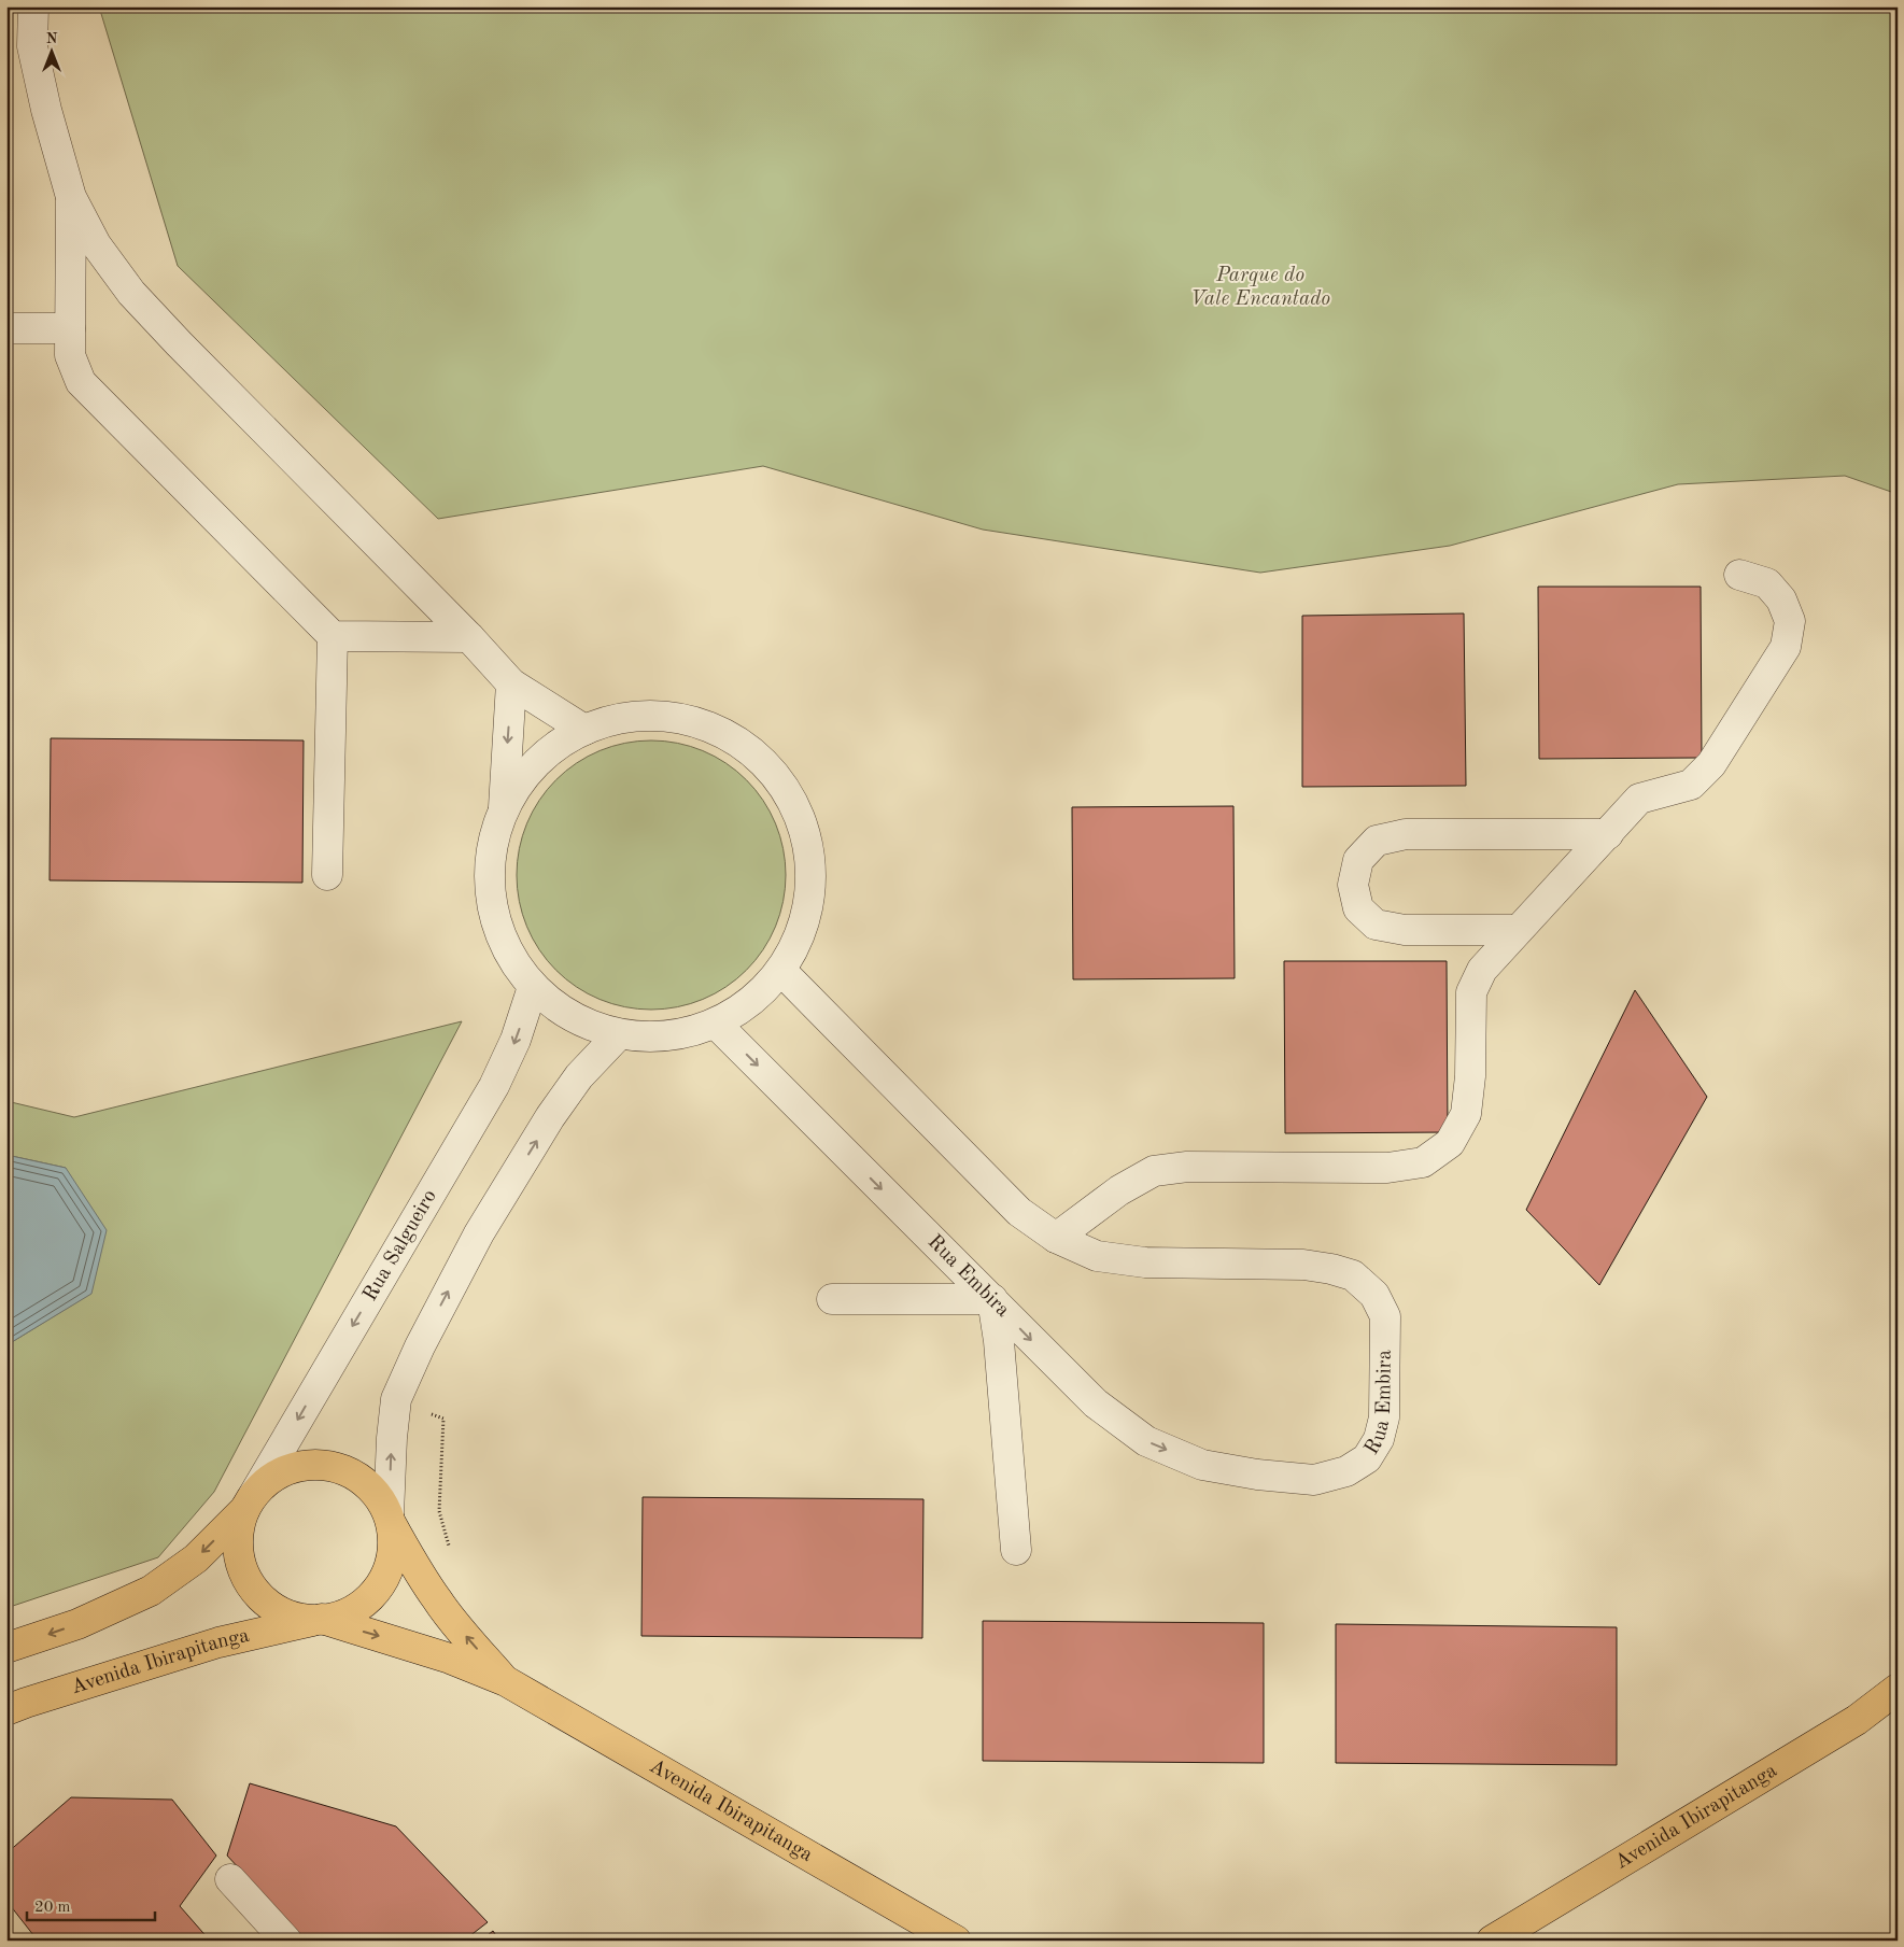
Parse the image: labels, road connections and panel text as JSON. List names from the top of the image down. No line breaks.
{"streets":{"main road":["Avenida Ibirapitanga"],"street":["Rua Salgueiro","Rua Embira"]},"crossings":[["Rua Salgueiro","Avenida Ibirapitanga"]],"parks":["Parque do Vale Encantado"],"scale_bar":"20 m","north":"top"}
